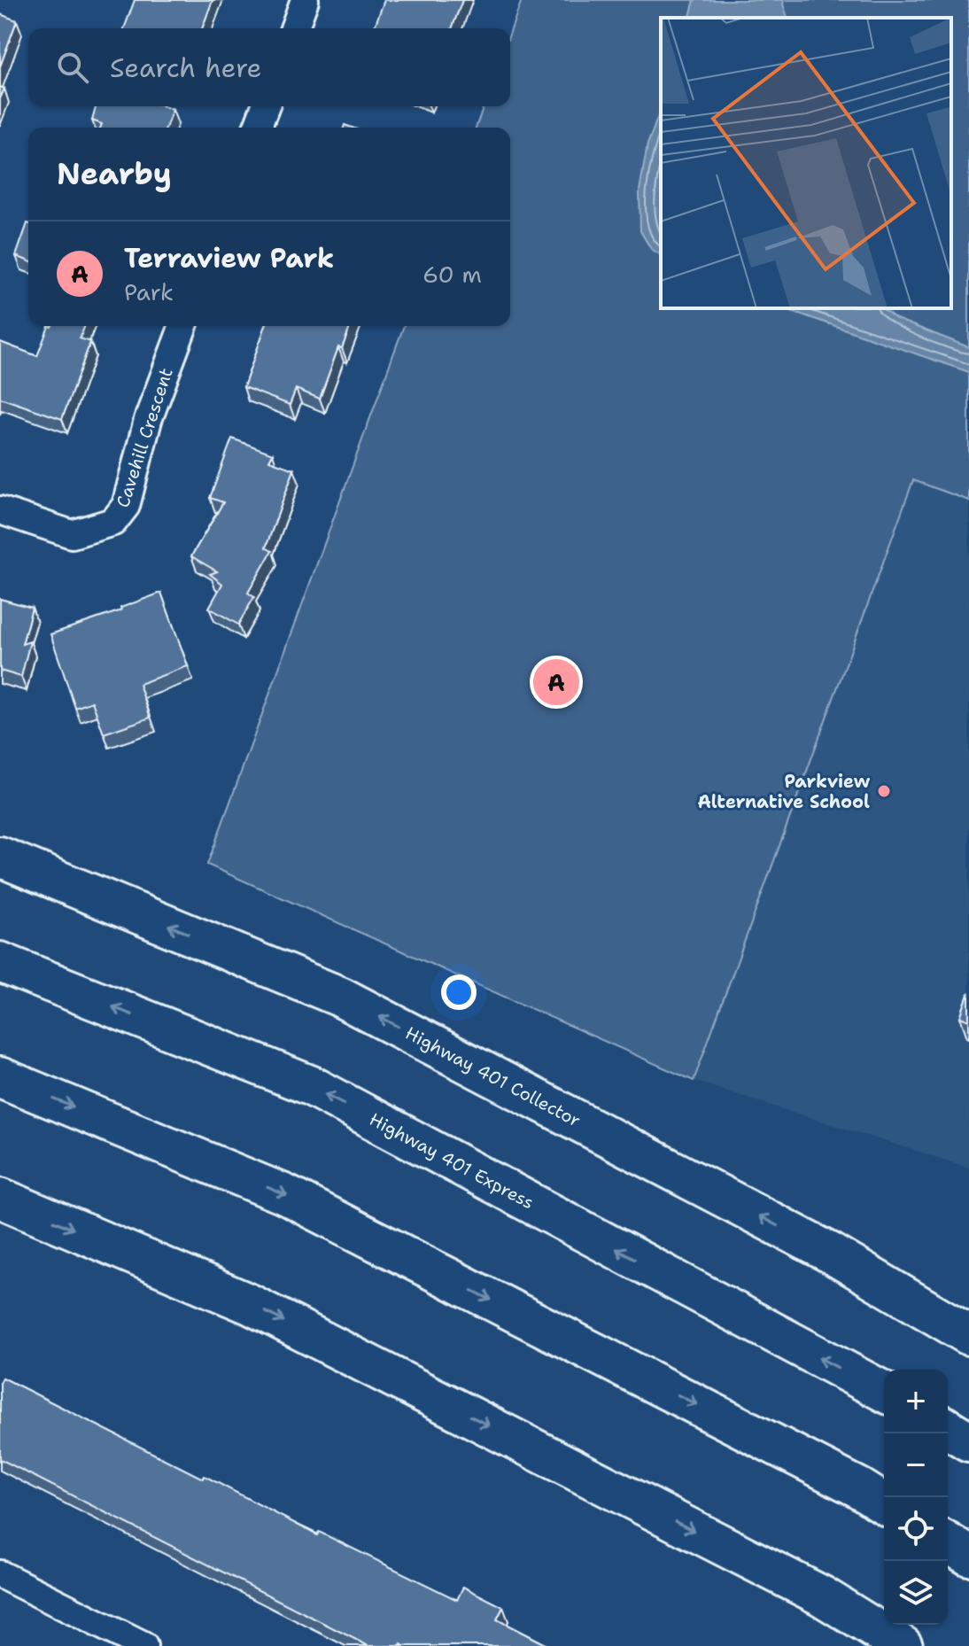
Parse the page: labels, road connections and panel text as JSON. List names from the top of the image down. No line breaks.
{"streets":{"highway":["Highway 401 Collector","Highway 401 Express"],"street":["Cavehill Crescent"]},"places":["Parkview Alternative School"],"page":{"search":"Search here","heading":"Nearby","list":[{"mark":"A","name":"Terraview Park","note":"Park","value":"60 m"}],"pins":"A","map_buttons":["+","−"]}}
